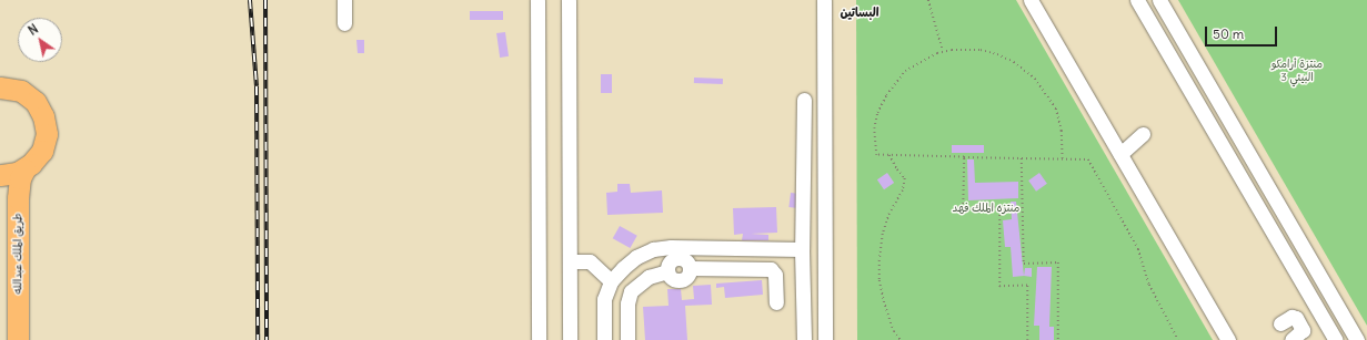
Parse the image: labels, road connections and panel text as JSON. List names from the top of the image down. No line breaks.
{"streets":{"highway":["طريق الملك عبدالله"]},"districts":["البساتين"],"parks":["منتزة أرامكو البيئي 3","منتزه الملك فهد"],"scale_bar":"50 m","north":"top left"}
